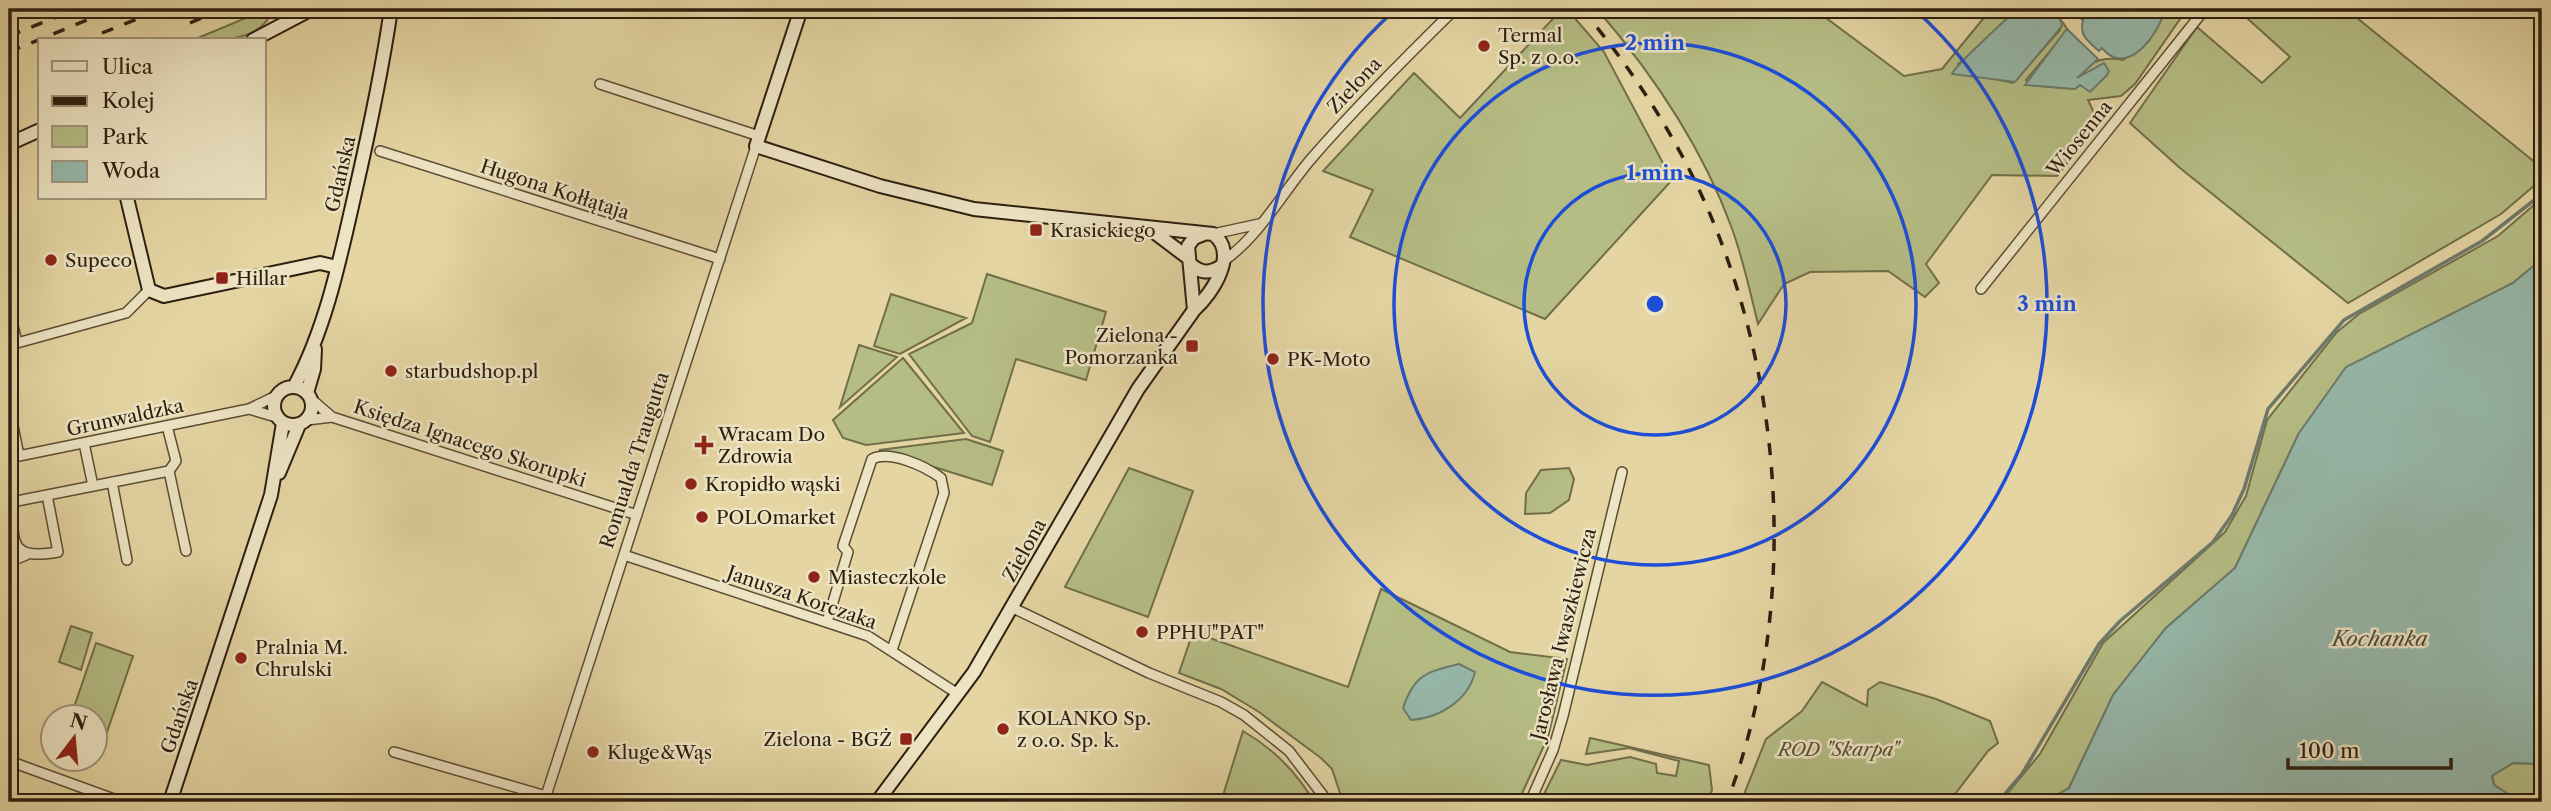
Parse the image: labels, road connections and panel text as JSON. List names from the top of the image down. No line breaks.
{"streets":{"street":["Zielona","Wiosenna","Gdańska","Hugona Kołłątaja","Grunwaldzka","Księdza Ignacego Skorupki","Romualda Traugutta","Janusza Korczaka","Jarosława Iwaszkiewicza"]},"crossings":[["Zielona","Janusza Korczaka"],["Gdańska","Grunwaldzka"],["Gdańska","Księdza Ignacego Skorupki"],["Hugona Kołłątaja","Romualda Traugutta"],["Grunwaldzka","Księdza Ignacego Skorupki"],["Księdza Ignacego Skorupki","Romualda Traugutta"],["Romualda Traugutta","Janusza Korczaka"]],"water":["Kochanka"],"parks":["ROD \"Skarpa\""],"places":{"other":["Termal Sp. z o.o.","Supeco","PK-Moto","starbudshop.pl","Kropidło wąski","POLOmarket","Miasteczkole","PPHU\"PAT\"","Pralnia M. Chrulski","KOLANKO Sp. z o.o. Sp. k.","Kluge&Wąs"],"transit":["Krasickiego","Hillar","Zielona - Pomorzanka","Zielona - BGŻ"],"health":["Wracam Do Zdrowia"]},"legend":["Ulica","Kolej","Park","Woda"],"scale_bar":"100 m","north":"top","rings":["2 min","1 min","3 min"]}
